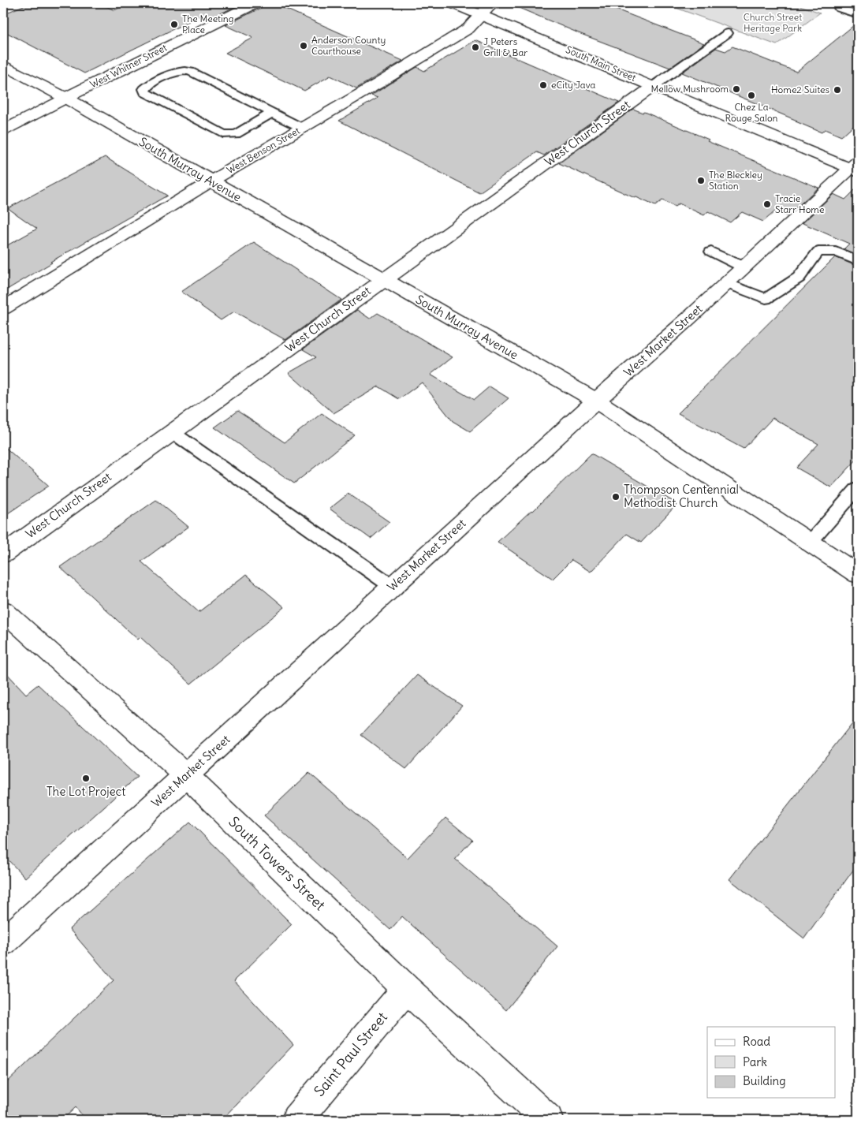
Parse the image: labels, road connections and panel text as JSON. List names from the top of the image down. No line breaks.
{"streets":{"street":["South Main Street","West Whitner Street","West Church Street","West Benson Street","South Murray Avenue","West Market Street","South Towers Street","Saint Paul Street"]},"crossings":[["South Main Street","West Church Street"],["South Main Street","West Benson Street"],["South Main Street","West Market Street"],["West Whitner Street","South Murray Avenue"],["West Church Street","South Murray Avenue"],["West Benson Street","South Murray Avenue"],["South Murray Avenue","West Market Street"],["West Market Street","South Towers Street"],["South Towers Street","Saint Paul Street"]],"parks":["Church Street Heritage Park"],"places":["The Meeting Place","Anderson County Courthouse","J Peters Grill & Bar","eCity Java","Mellow Mushroom","Home2 Suites","Chez La Rouge Salon","The Bleckley Station","Tracie Starr Home","Thompson Centennial Methodist Church","The Lot Project"],"legend":["Road","Park","Building"]}
